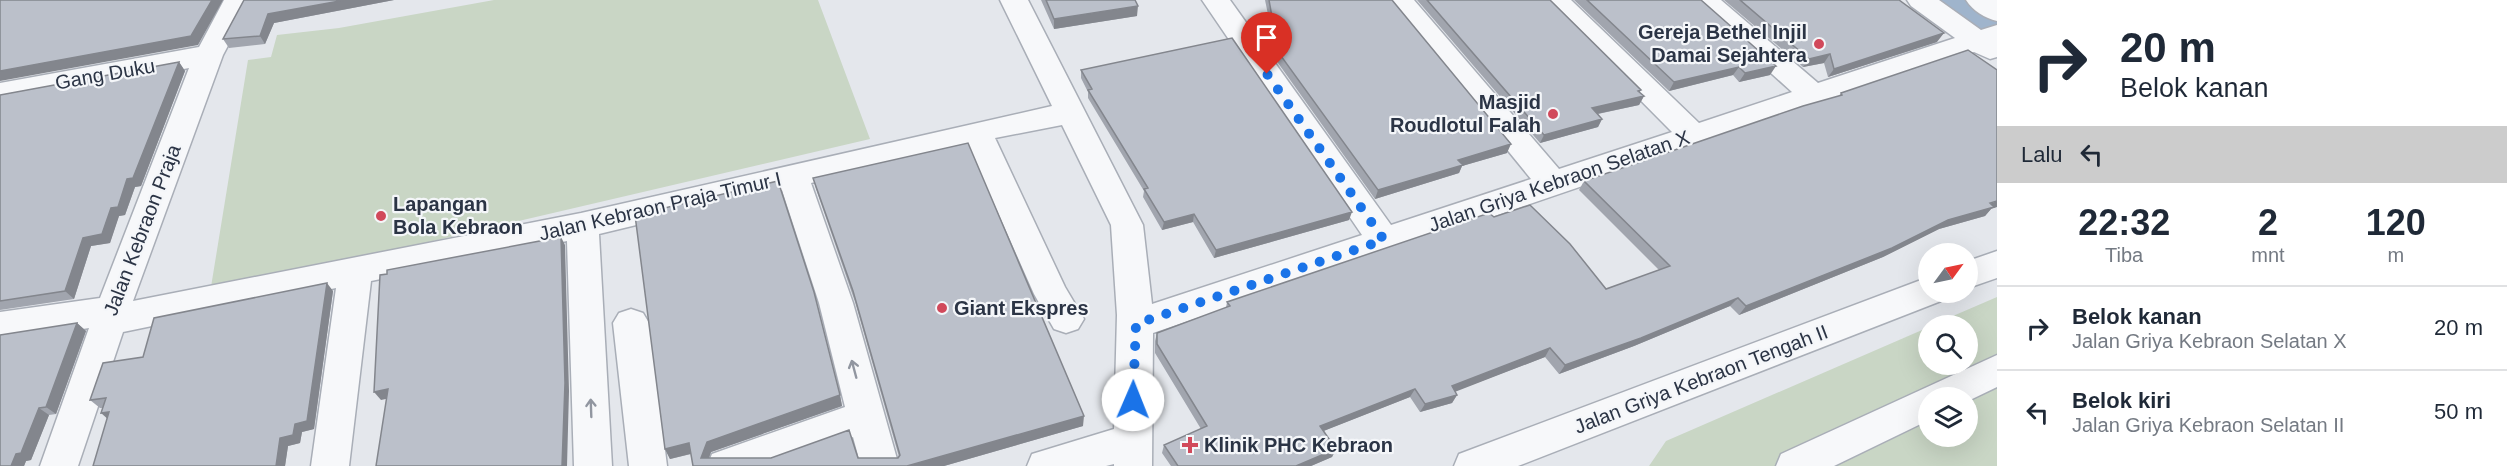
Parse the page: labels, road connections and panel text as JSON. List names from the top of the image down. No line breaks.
{"streets":{"street":["Gang Duku","Jalan Griya Kebraon Selatan X","Jalan Kebraon Praja Timur I","Jalan Kebraon Praja","Jalan Griya Kebraon Tengah II"]},"crossings":[["Gang Duku","Jalan Kebraon Praja"],["Jalan Kebraon Praja Timur I","Jalan Kebraon Praja"]],"places":{"other":["Gereja Bethel Injil Damai Sejahtera","Masjid Roudlotul Falah","Lapangan Bola Kebraon","Giant Ekspres"],"health":["Klinik PHC Kebraon"]},"north":"top right","page":{"turn":["20 m","Belok kanan"],"then":"Lalu","eta":["22:32","Tiba","2","mnt","120","m"],"list":[{"name":"Belok kanan","note":"Jalan Griya Kebraon Selatan X","value":"20 m"},{"name":"Belok kiri","note":"Jalan Griya Kebraon Selatan II","value":"50 m"}]}}
